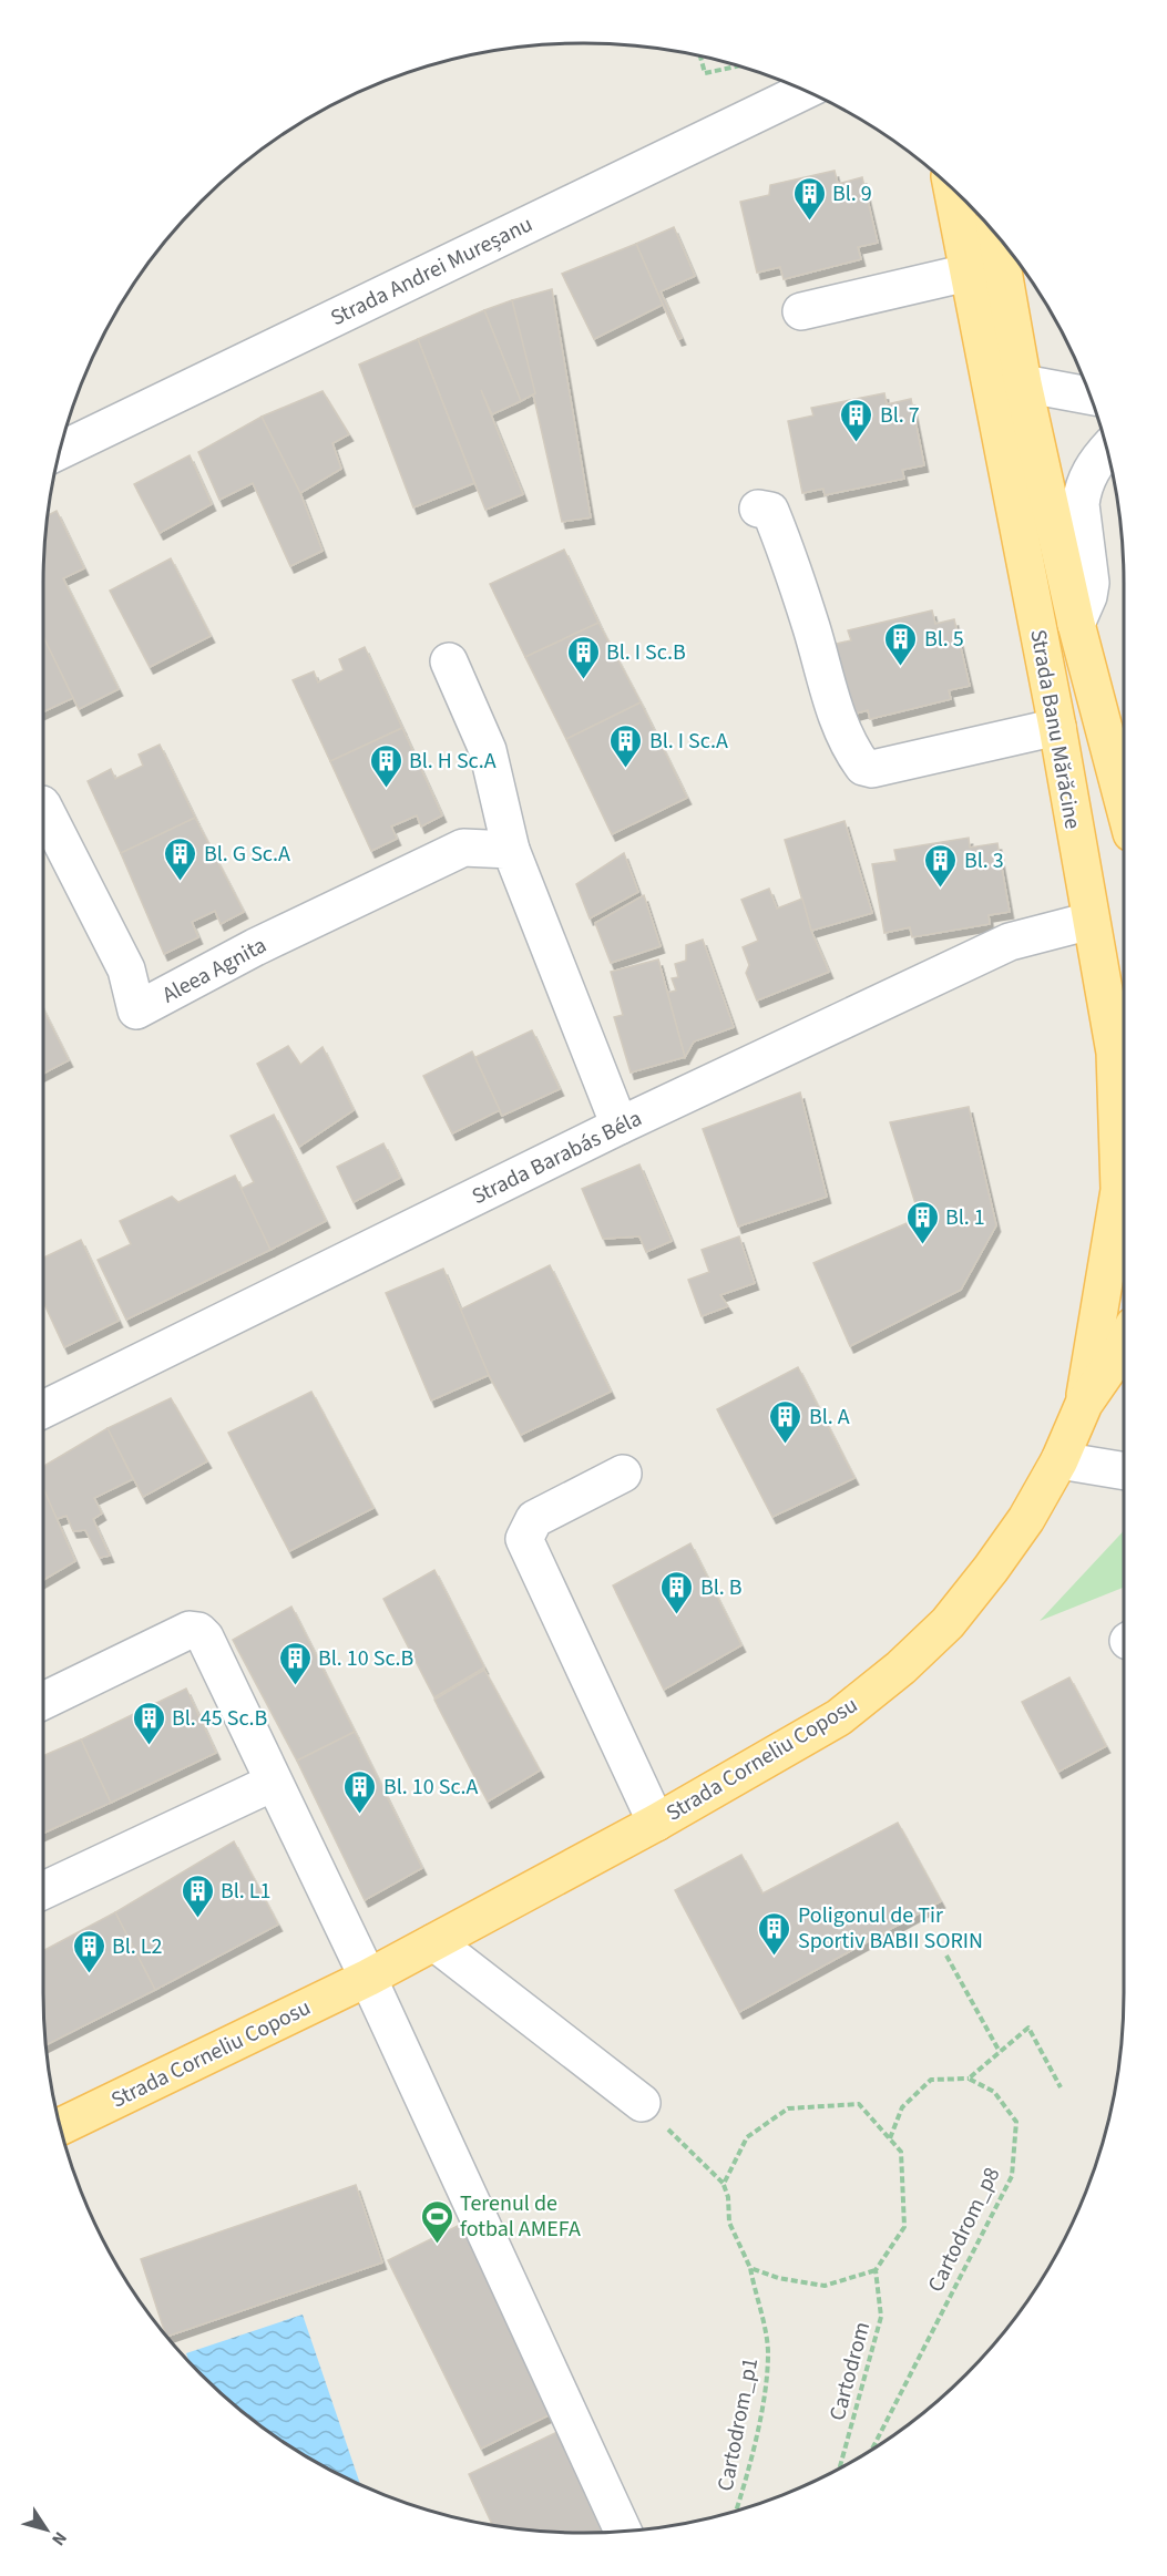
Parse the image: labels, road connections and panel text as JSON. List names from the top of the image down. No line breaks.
{"streets":{"main road":["Strada Banu Mărăcine","Strada Corneliu Coposu"],"street":["Strada Andrei Mureșanu","Aleea Agnita","Strada Barabás Béla"],"path":["Cartodrom_p8","Cartodrom","Cartodrom_p1"]},"crossings":[["Strada Banu Mărăcine","Strada Barabás Béla"],["Cartodrom","Cartodrom_p1"]],"places":{"building":["Bl. 9","Bl. 7","Bl. 5","Bl. I Sc.B","Bl. I Sc.A","Bl. H Sc.A","Bl. G Sc.A","Bl. 3","Bl. 1","Bl. A","Bl. B","Bl. 10 Sc.B","Bl. 45 Sc.B","Bl. 10 Sc.A","Bl. L1","Poligonul de Tir Sportiv BABII SORIN","Bl. L2"],"sports":["Terenul de fotbal AMEFA"]},"north":"bottom right"}
